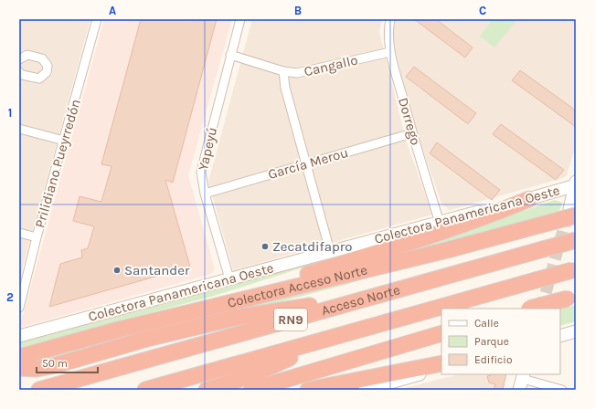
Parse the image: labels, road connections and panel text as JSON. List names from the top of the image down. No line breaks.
{"streets":{"highway":["Colectora Acceso Norte","Acceso Norte","RN9"],"street":["Cangallo","Dorrego","Yapeyú","Prilidiano Pueyrredón","García Merou","Colectora Panamericana Oeste"]},"crossings":[["Cangallo","Dorrego"],["Cangallo","Yapeyú"],["Dorrego","García Merou"],["Dorrego","Colectora Panamericana Oeste"],["Yapeyú","García Merou"],["Yapeyú","Colectora Panamericana Oeste"]],"places":["Zecatdifapro","Santander"],"legend":["Calle","Parque","Edificio"],"scale_bar":"50 m","grid":{"columns":["A","B","C"],"rows":["1","2"]}}
